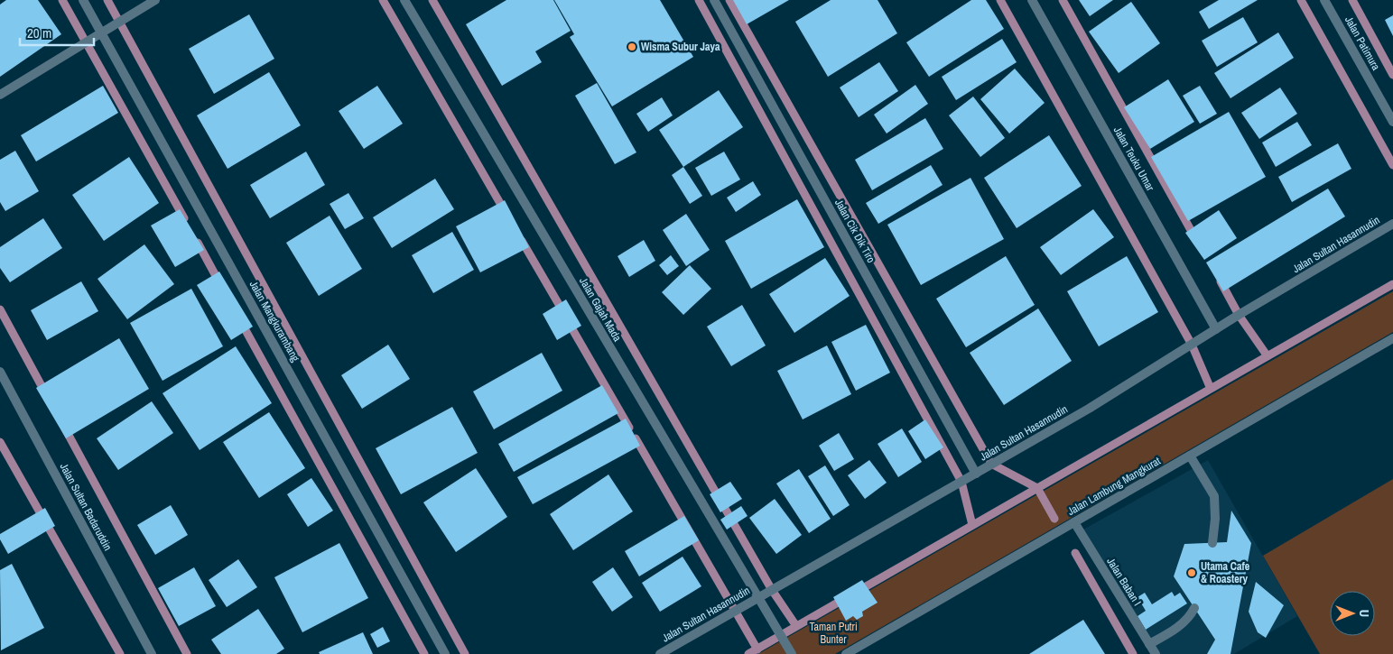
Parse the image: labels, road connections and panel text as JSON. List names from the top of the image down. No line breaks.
{"streets":{"street":["Jalan Patimura","Jalan Teuku Umar","Jalan Cik Dik Tiro","Jalan Sultan Hasannudin","Jalan Gajah Mada","Jalan Mangkurambang","Jalan Lambung Mangkurat","Jalan Sultan Badaruddin","Jalan Baban I"]},"crossings":[["Jalan Teuku Umar","Jalan Sultan Hasannudin"],["Jalan Cik Dik Tiro","Jalan Sultan Hasannudin"],["Jalan Sultan Hasannudin","Jalan Gajah Mada"],["Jalan Lambung Mangkurat","Jalan Baban I"]],"parks":["Taman Putri Bunter"],"places":["Wisma Subur Jaya","Utama Cafe & Roastery"],"scale_bar":"20 m","north":"right"}
